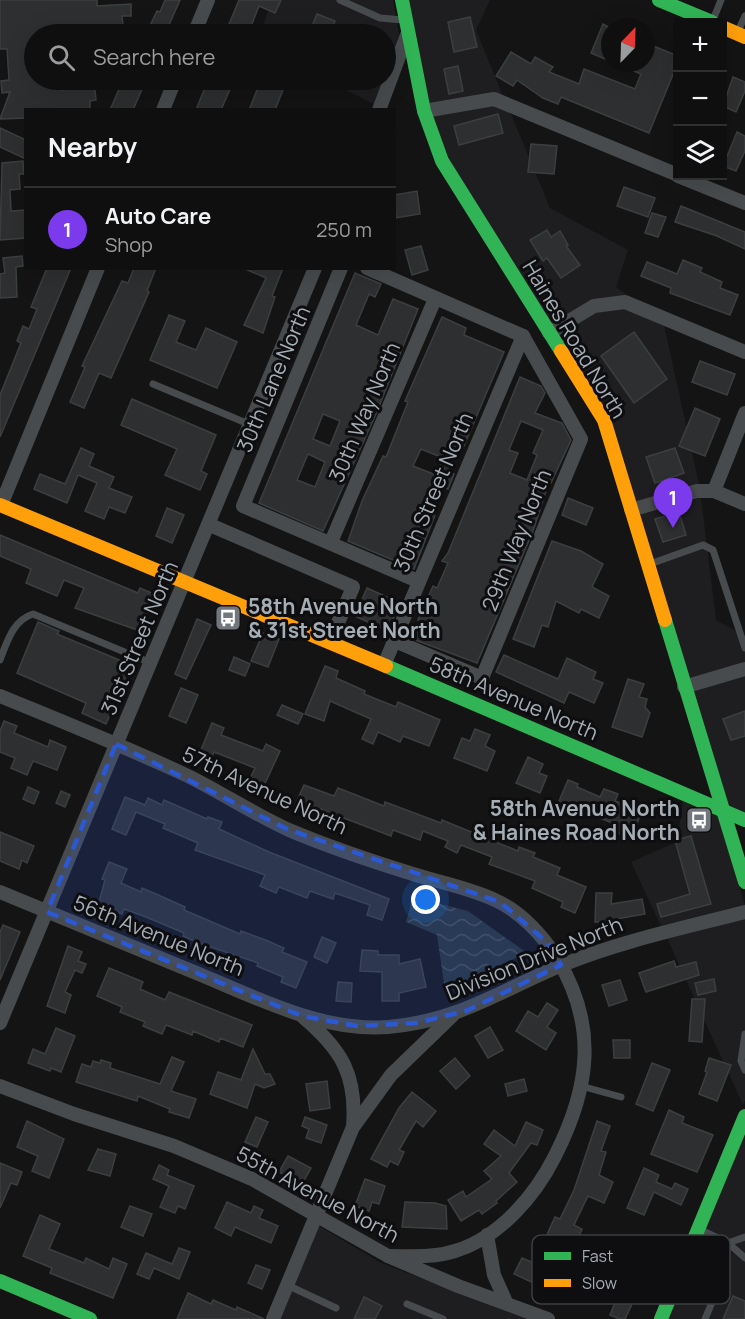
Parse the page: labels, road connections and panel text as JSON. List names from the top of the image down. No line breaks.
{"streets":{"street":["Haines Road North","30th Lane North","30th Way North","30th Street North","29th Way North","31st Street North","58th Avenue North","57th Avenue North","56th Avenue North","Division Drive North","55th Avenue North"]},"crossings":[["Haines Road North","58th Avenue North"],["30th Lane North","30th Way North"],["30th Street North","29th Way North"],["30th Street North","58th Avenue North"],["31st Street North","58th Avenue North"],["31st Street North","57th Avenue North"],["31st Street North","56th Avenue North"],["57th Avenue North","Division Drive North"],["57th Avenue North","55th Avenue North"],["56th Avenue North","Division Drive North"]],"places":{"bus stop":["58th Avenue North & 31st Street North","58th Avenue North & Haines Road North"]},"legend":["Fast","Slow"],"north":"top right","page":{"map_buttons":["+","−"],"search":"Search here","heading":"Nearby","list":[{"mark":"1","name":"Auto Care","note":"Shop","value":"250 m"}],"pins":"1"}}
